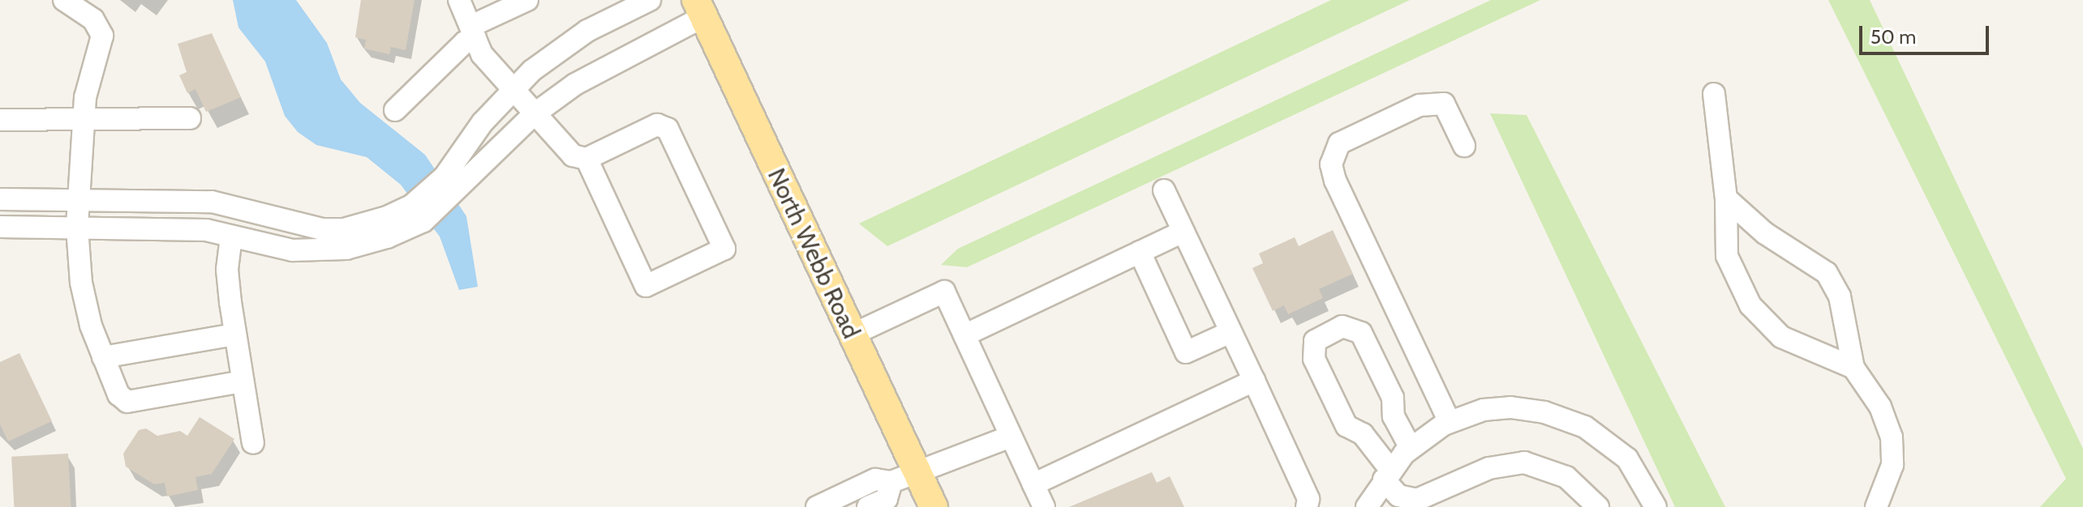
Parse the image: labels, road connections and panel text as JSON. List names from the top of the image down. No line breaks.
{"streets":{"main road":["North Webb Road"]},"scale_bar":"50 m"}
